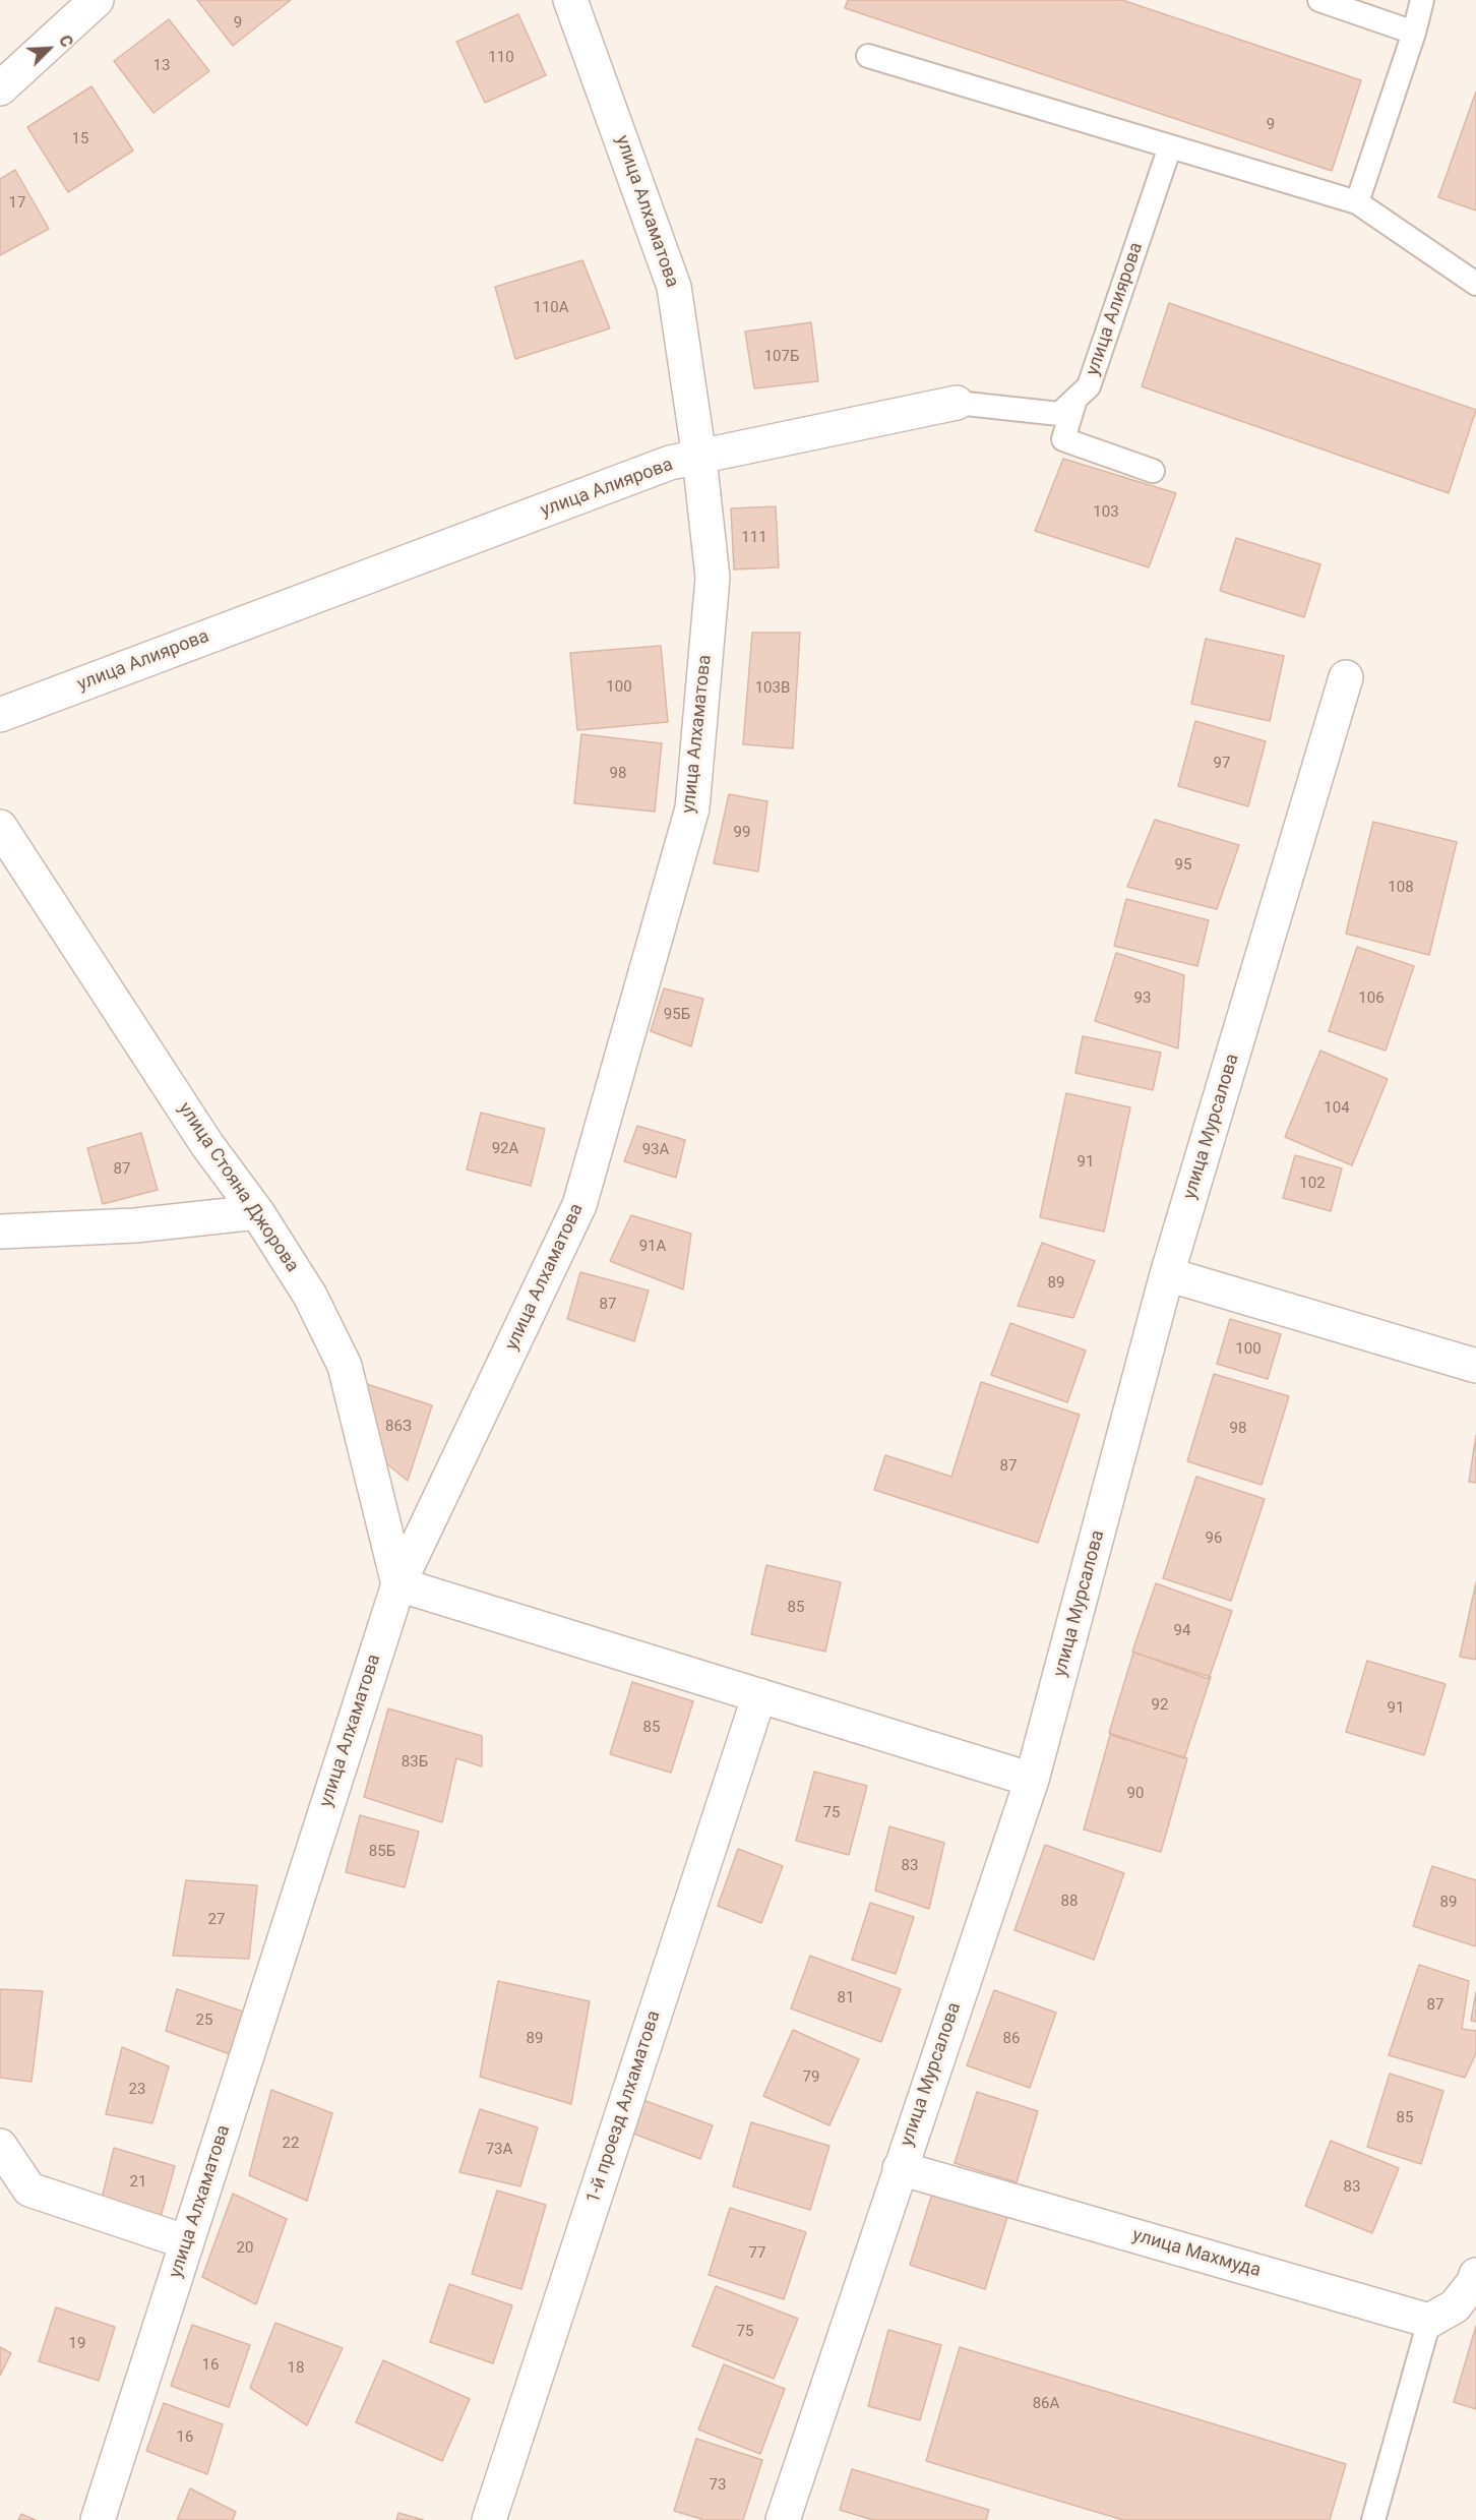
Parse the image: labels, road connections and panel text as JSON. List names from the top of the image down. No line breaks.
{"streets":{"street":["улица Алхаматова","улица Алиярова","улица Мурсалова","улица Стояна Джорова","1-й проезд Алхаматова","улица Махмуда"]},"crossings":[["улица Алхаматова","улица Алиярова"],["улица Алхаматова","улица Стояна Джорова"],["улица Мурсалова","улица Махмуда"]],"house_numbers":["9","110","13","9","15","17","110А","107Б","103","111","100","103В","97","98","99","95","108","93","106","95Б","104","92А","93А","91","87","102","91А","89","87","100","86З","98","87","96","85","94","92","91","85","83Б","90","75","85Б","83","88","89","27","81","87","25","89","86","79","23","85","22","73А","21","83","20","77","75","19","16","18","86А","16","73"],"north":"top right"}
